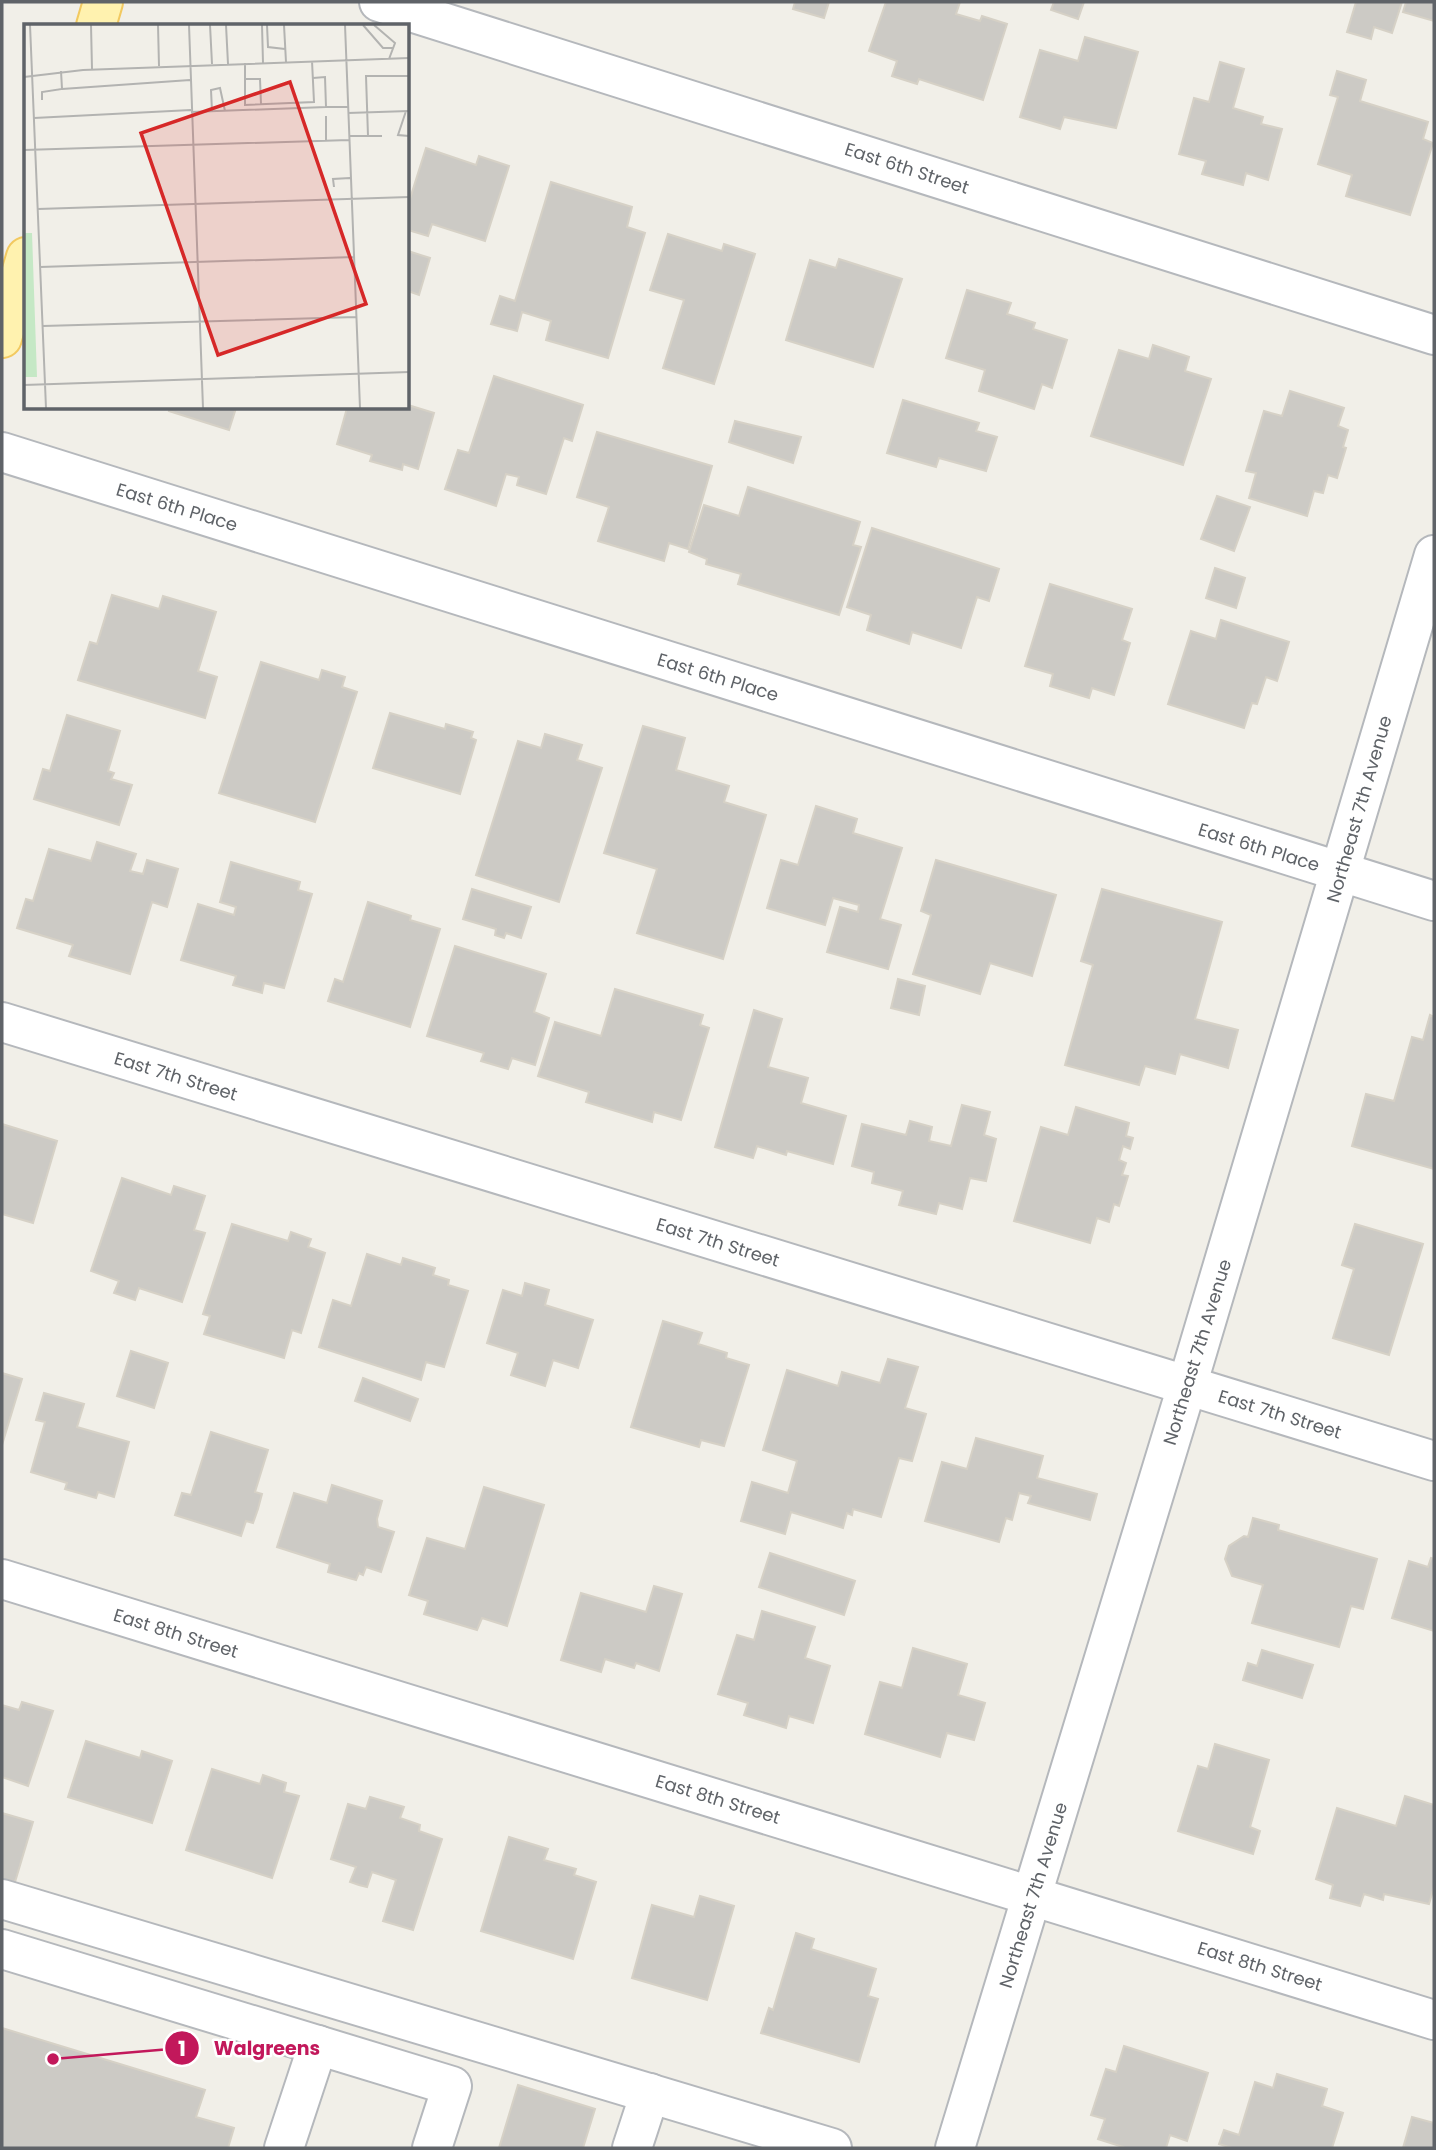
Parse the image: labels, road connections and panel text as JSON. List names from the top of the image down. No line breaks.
{"streets":{"street":["East 6th Street","East 6th Place","Northeast 7th Avenue","East 7th Street","East 8th Street"]},"crossings":[["East 6th Place","Northeast 7th Avenue"],["Northeast 7th Avenue","East 7th Street"],["Northeast 7th Avenue","East 8th Street"]],"places":["Walgreens"]}
